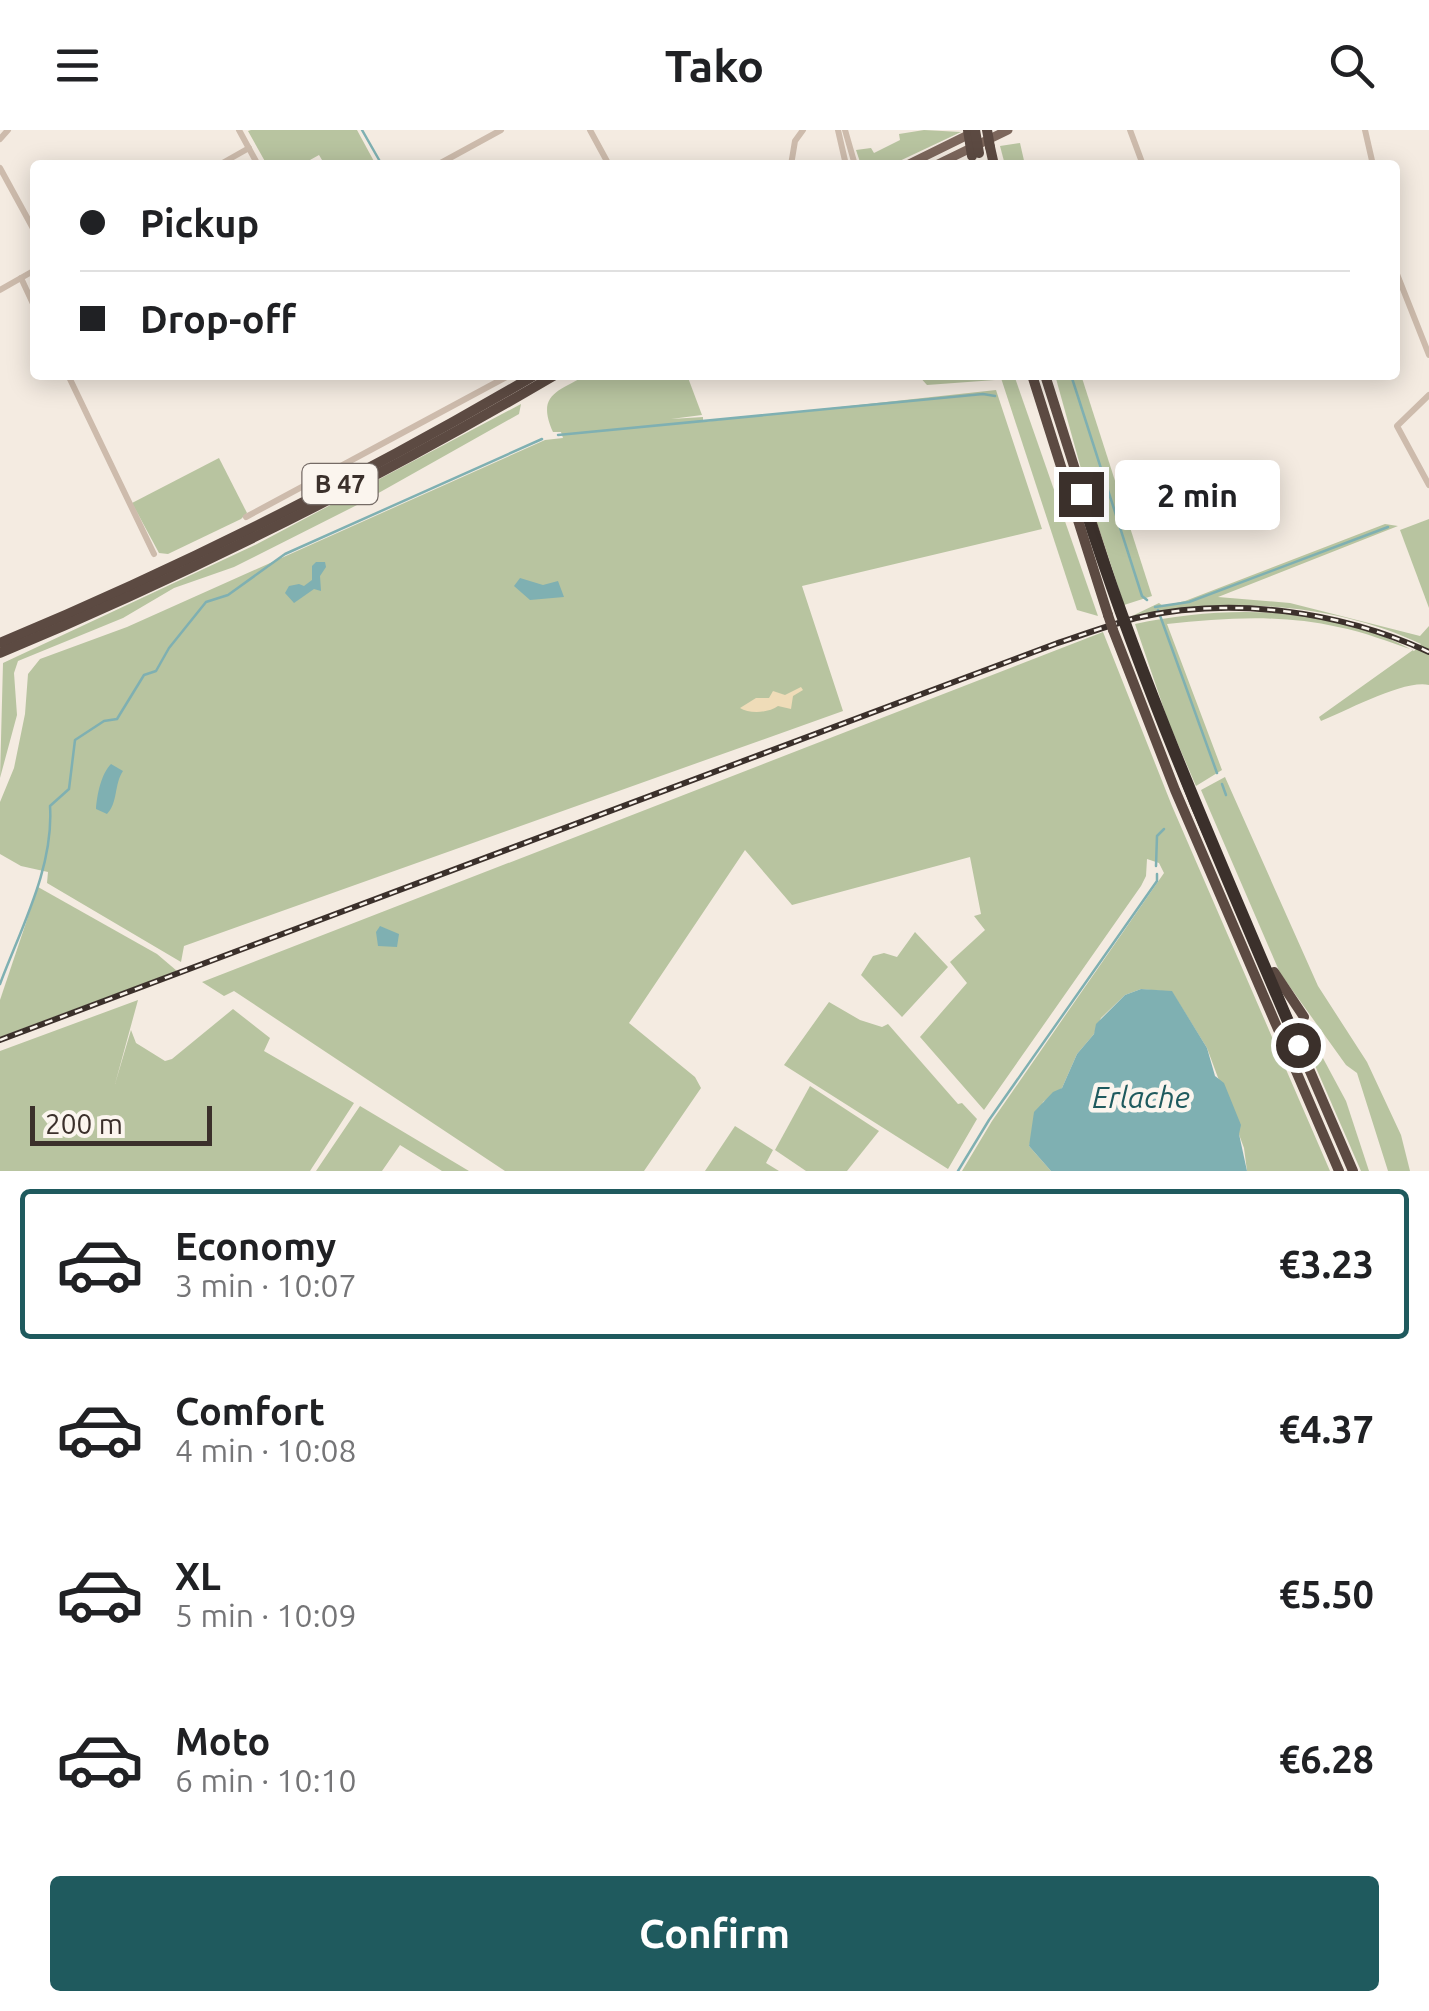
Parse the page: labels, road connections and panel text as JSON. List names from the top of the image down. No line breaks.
{"streets":{"highway":["B 47"]},"water":["Erlache"],"scale_bar":"200 m","page":{"header":"Tako","banner":["Pickup","Drop-off"],"bubble":"2 min","scale":"200 m","list":[{"name":"Economy","note":"3 min · 10:07","value":"€3.23"},{"name":"Comfort","note":"4 min · 10:08","value":"€4.37"},{"name":"XL","note":"5 min · 10:09","value":"€5.50"},{"name":"Moto","note":"6 min · 10:10","value":"€6.28"}],"buttons":"Confirm"}}
